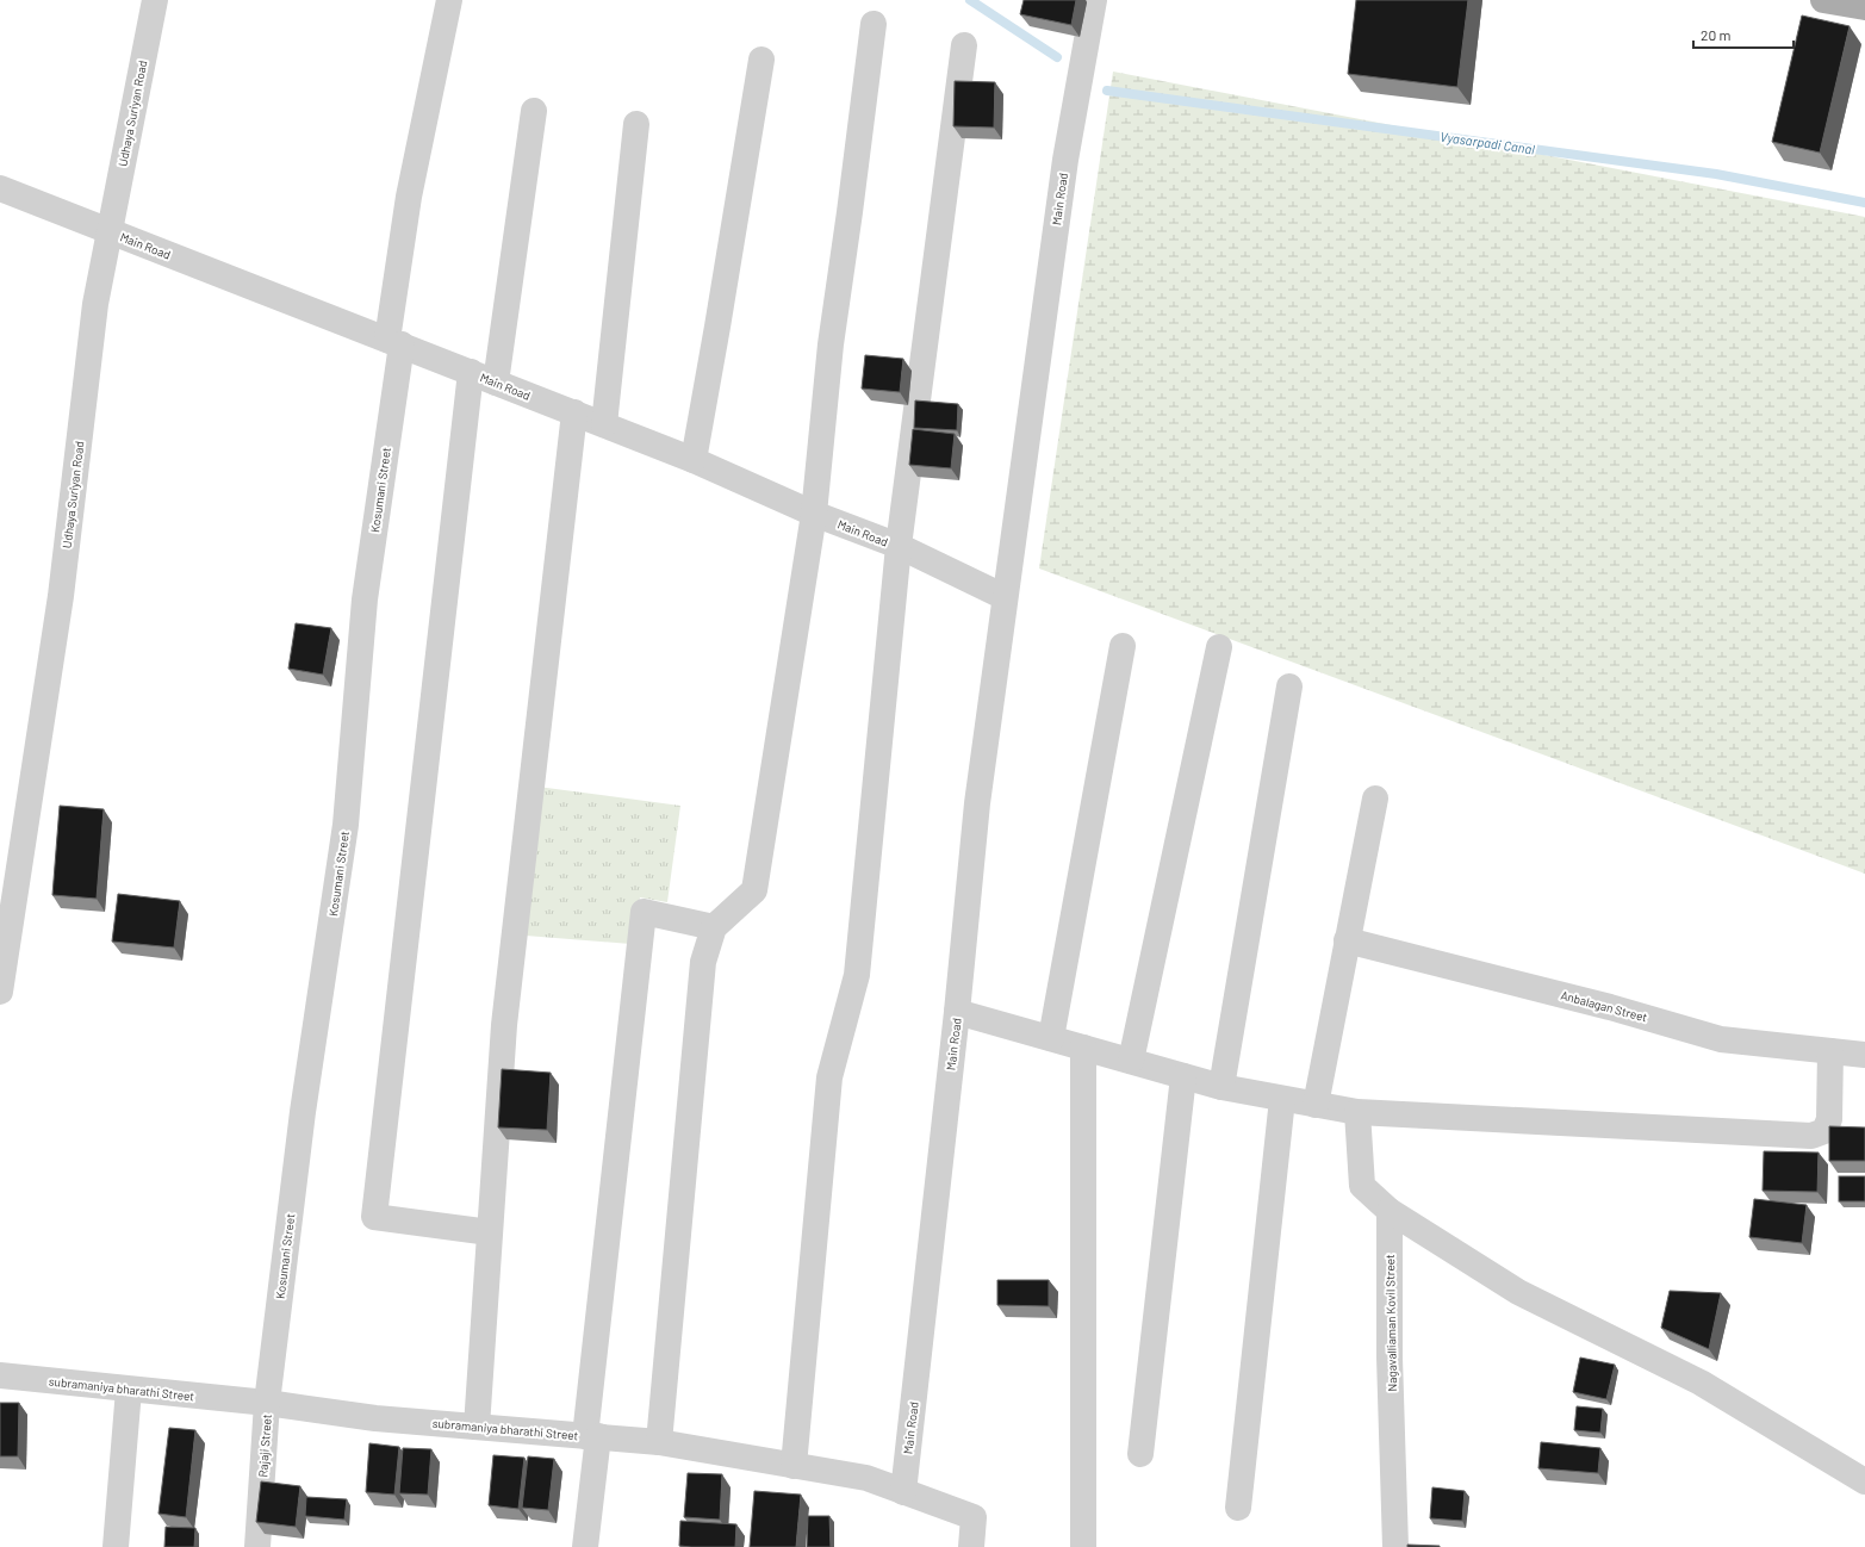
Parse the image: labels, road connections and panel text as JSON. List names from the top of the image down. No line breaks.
{"streets":{"street":["Udhaya Suriyan Road","Main Road","Kosumani Street","Anbalagan Street","Nagavalliaman Kovil Street","subramaniya bharathi Street","Rajaji Street"]},"crossings":[["Udhaya Suriyan Road","Main Road"],["Main Road","Kosumani Street"],["Main Road","subramaniya bharathi Street"],["Kosumani Street","subramaniya bharathi Street"],["Kosumani Street","Rajaji Street"],["subramaniya bharathi Street","Rajaji Street"]],"water":["Vyasarpadi Canal"],"scale_bar":"20 m"}
